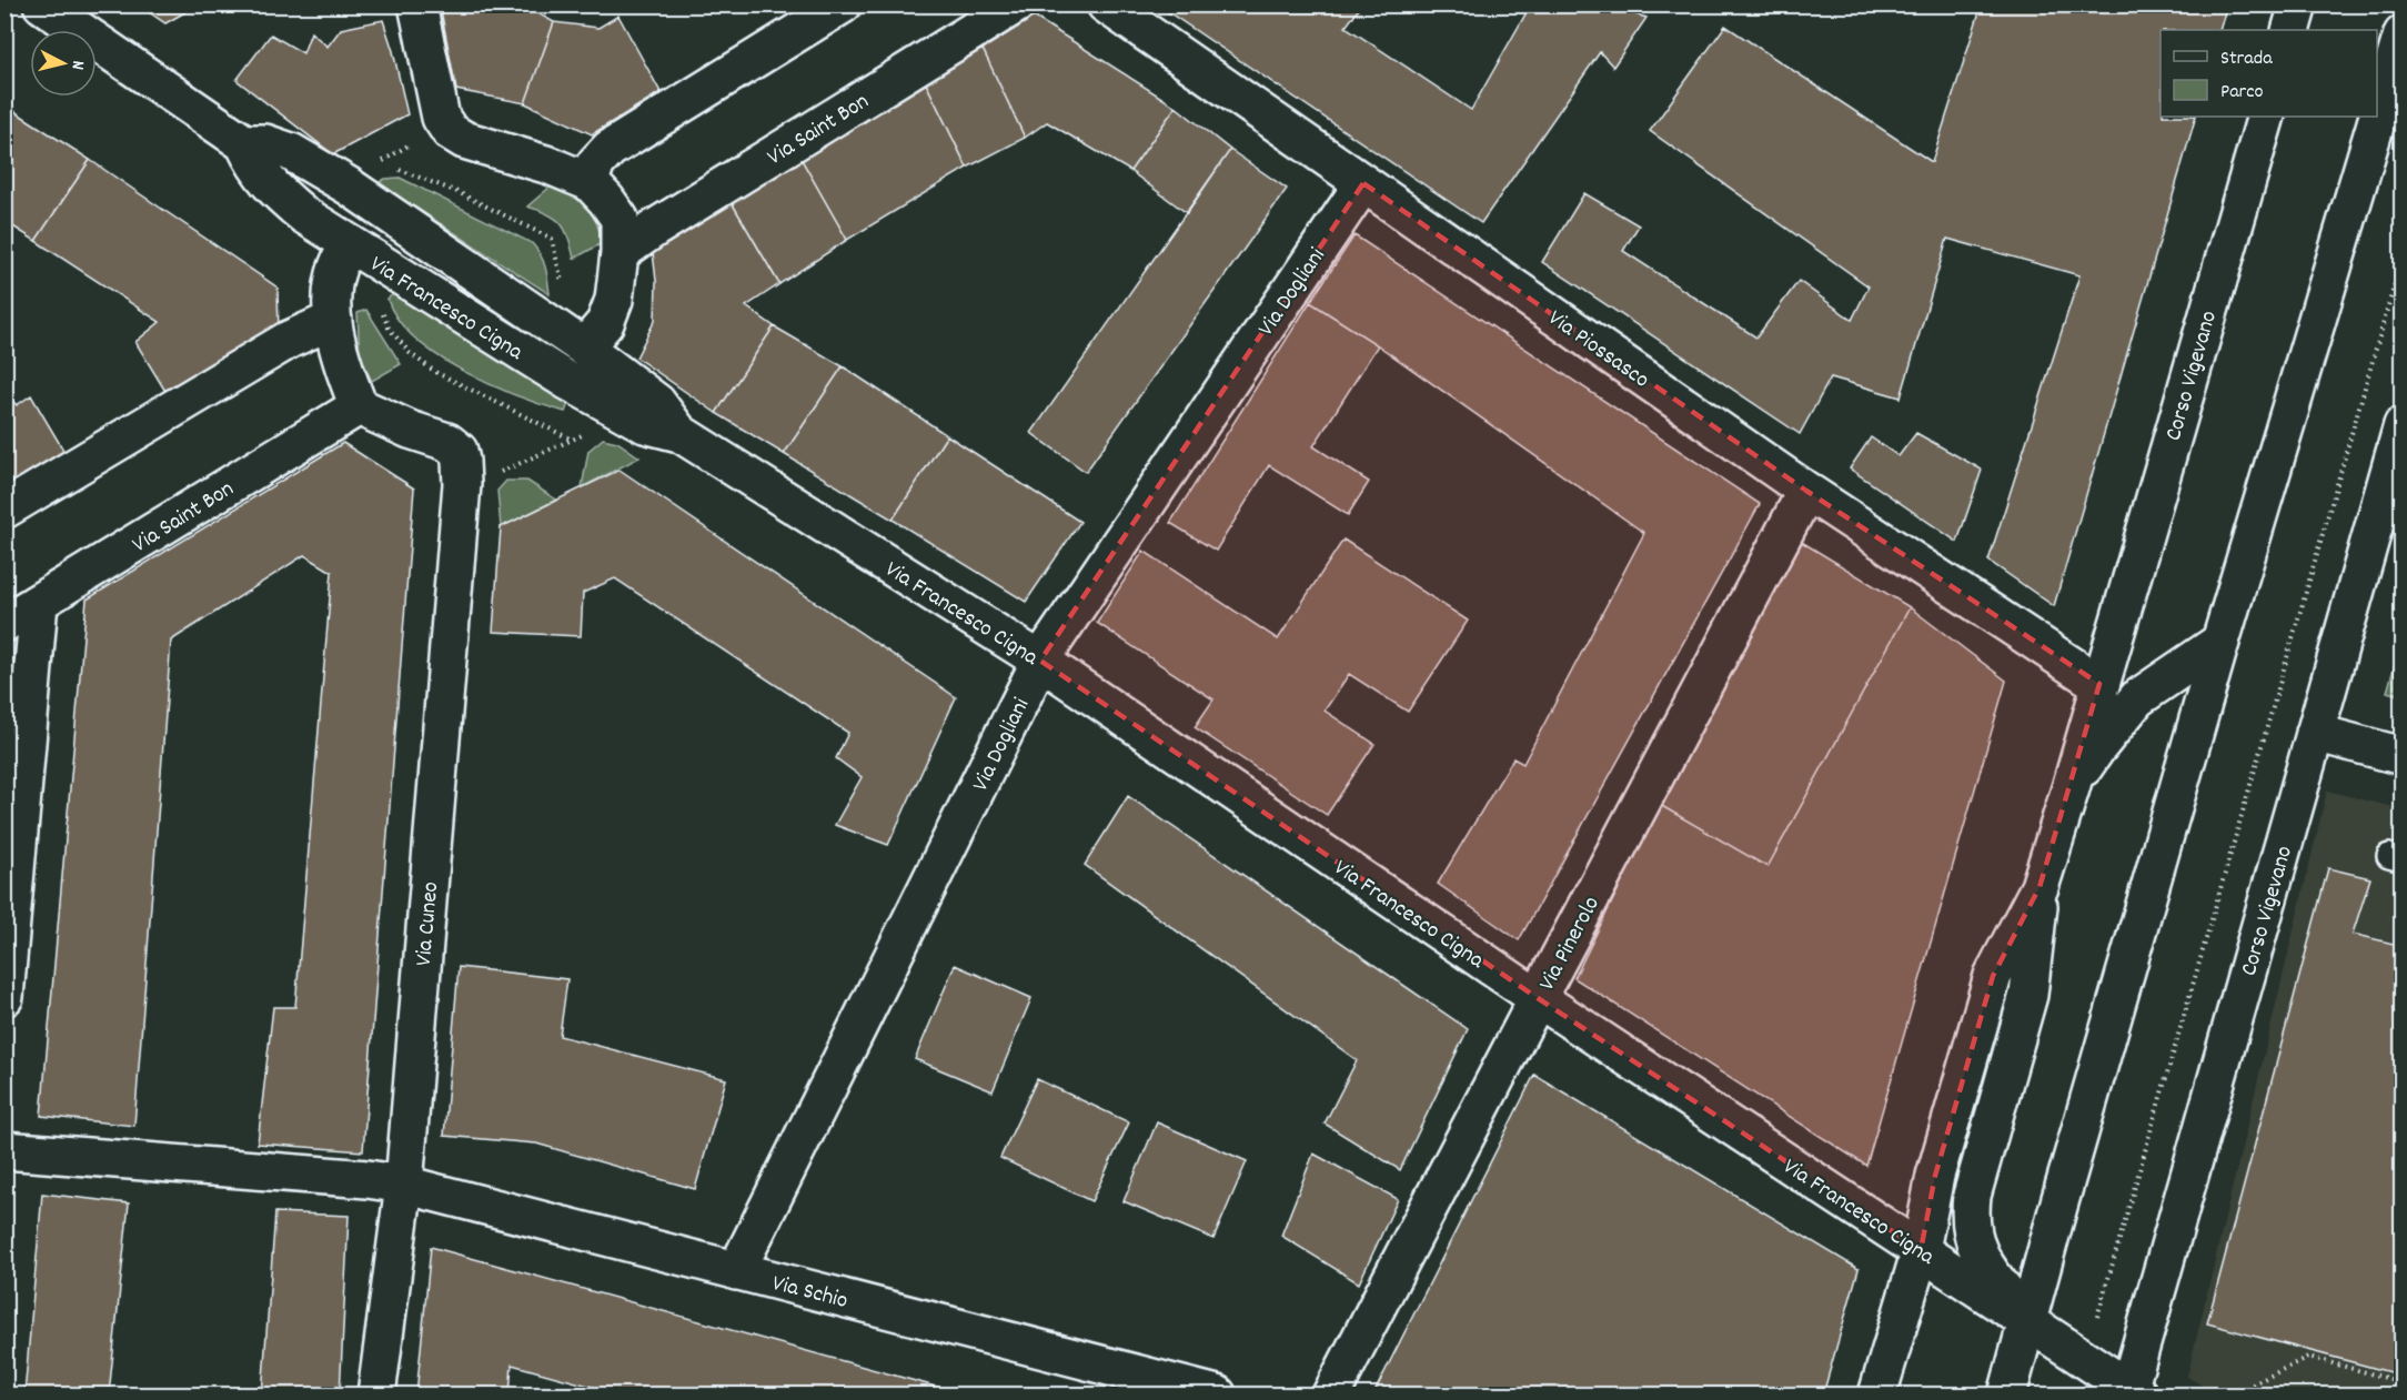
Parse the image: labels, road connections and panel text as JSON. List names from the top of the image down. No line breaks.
{"streets":{"street":["Via Saint Bon","Via Dogliani","Via Francesco Cigna","Via Piossasco","Corso Vigevano","Via Cuneo","Via Pinerolo","Via Schio"]},"crossings":[["Via Saint Bon","Via Cuneo"],["Via Dogliani","Via Francesco Cigna"],["Via Dogliani","Via Piossasco"],["Via Dogliani","Via Schio"],["Via Francesco Cigna","Corso Vigevano"],["Via Francesco Cigna","Via Pinerolo"],["Via Piossasco","Corso Vigevano"],["Via Piossasco","Via Pinerolo"],["Via Cuneo","Via Schio"]],"legend":["Strada","Parco"],"north":"right"}
